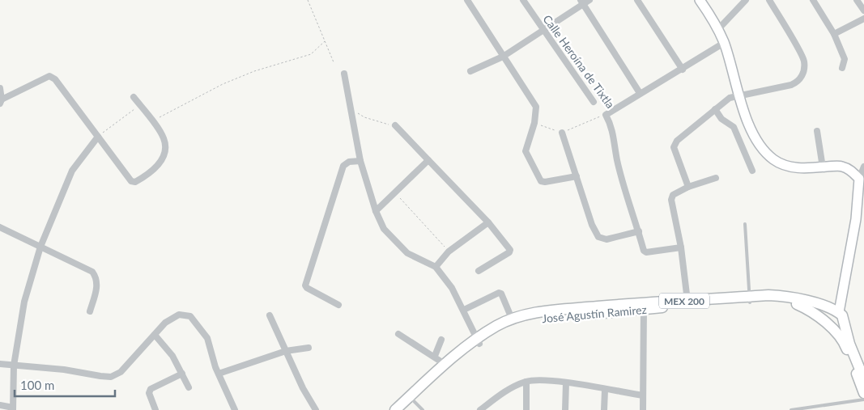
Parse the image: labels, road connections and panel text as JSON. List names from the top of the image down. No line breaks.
{"streets":{"main road":["MEX 200","José Agustín Ramirez"],"street":["Calle Heroína de Tixtla"]},"scale_bar":"100 m"}
